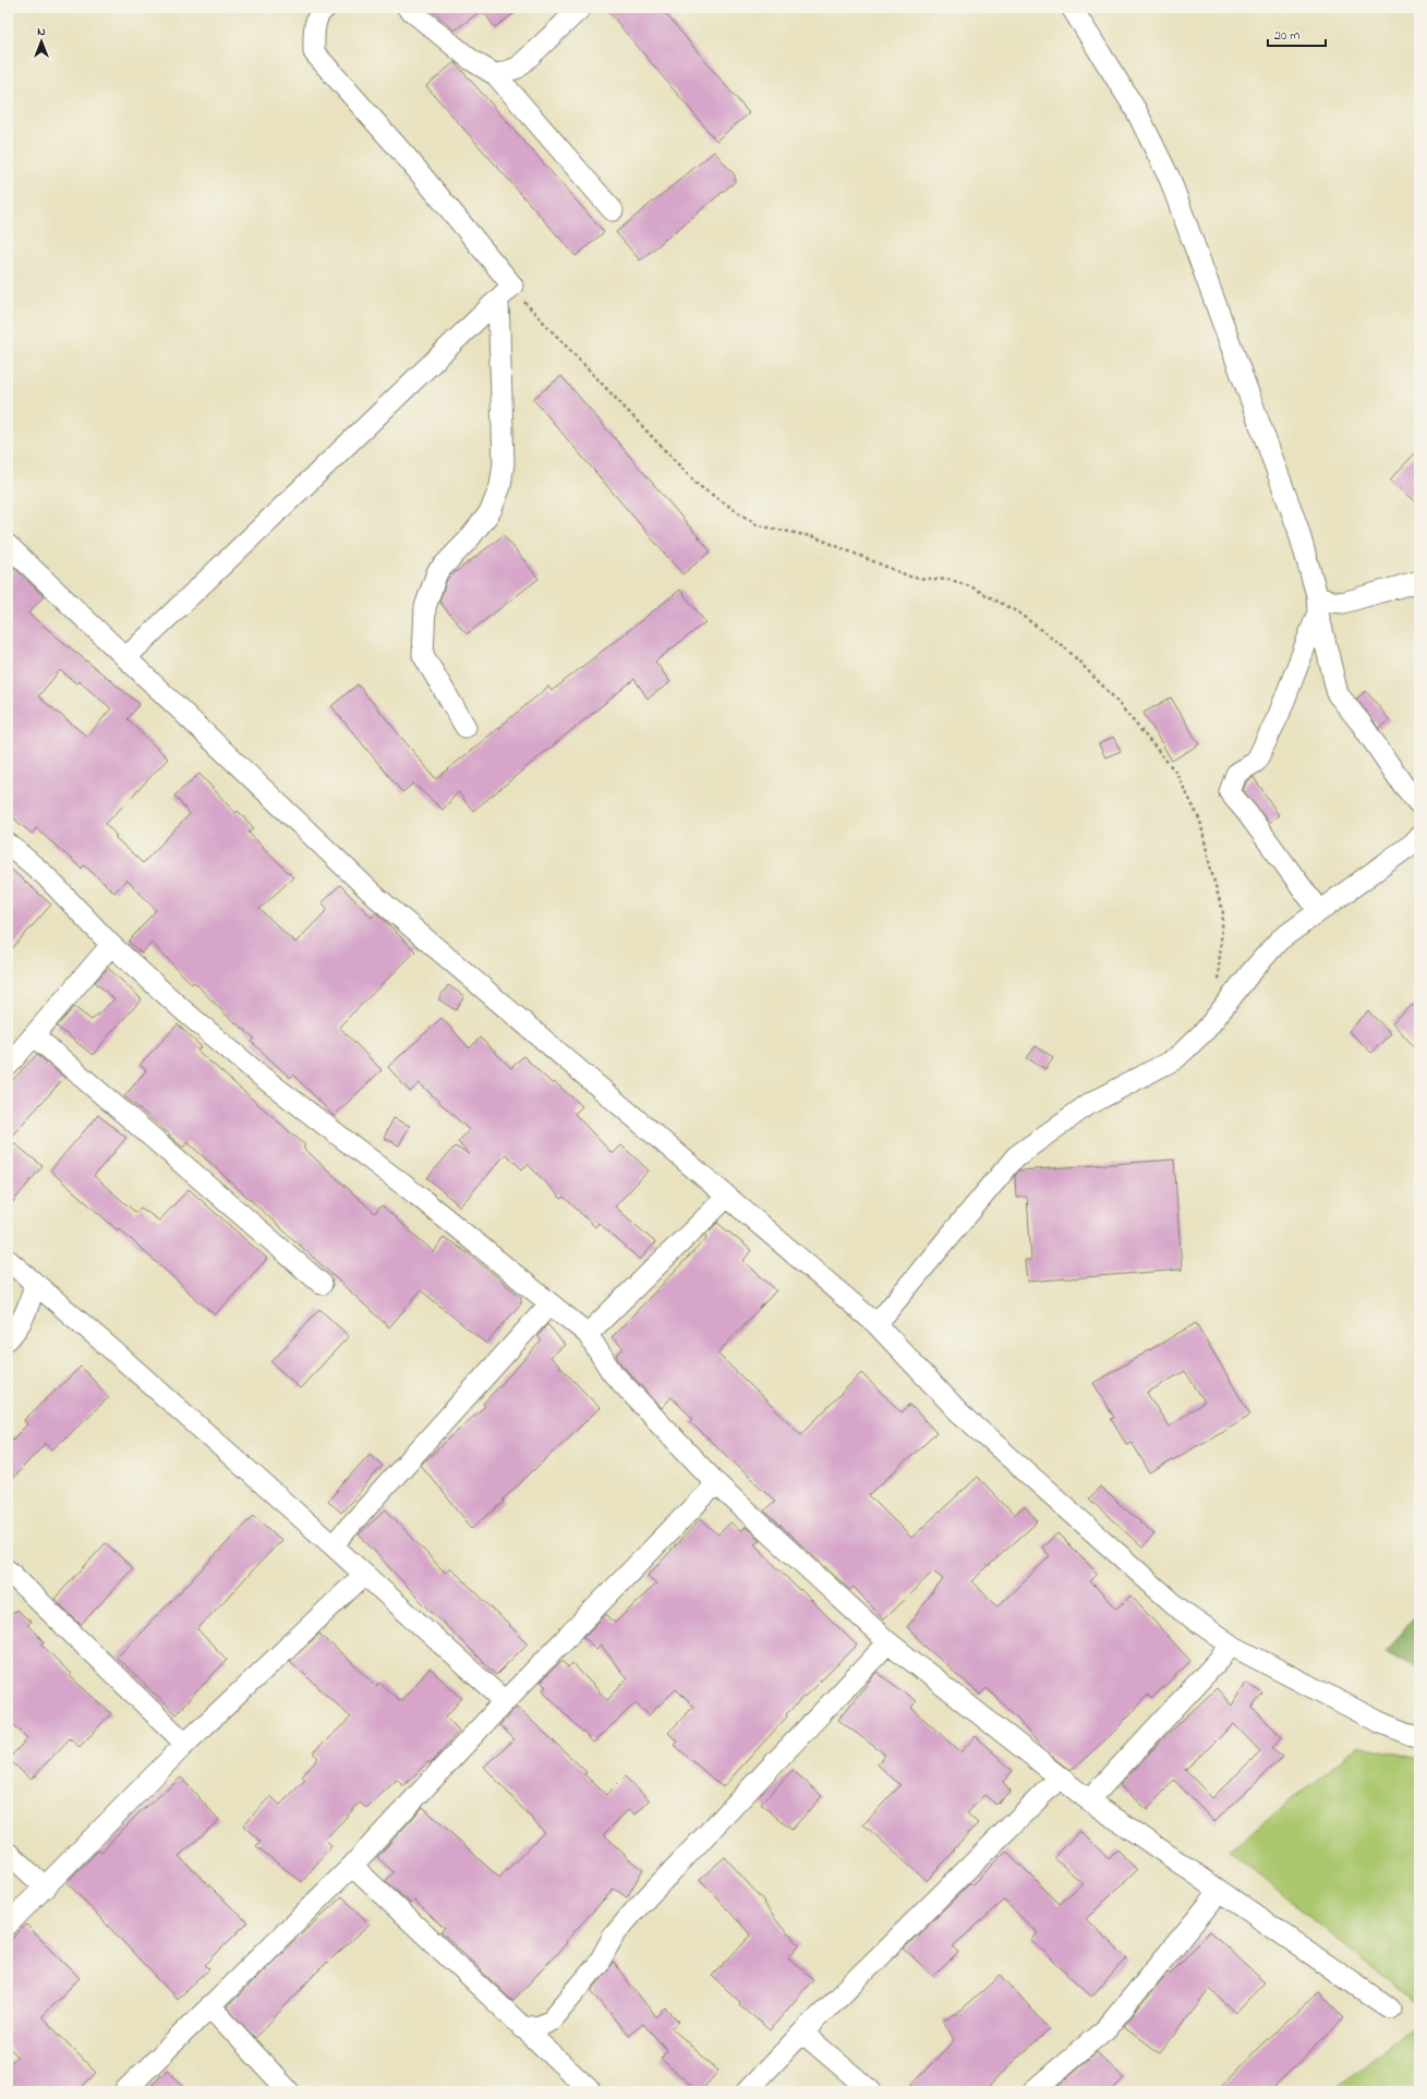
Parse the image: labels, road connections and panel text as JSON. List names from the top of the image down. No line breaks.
{"scale_bar":"20 m","north":"top"}
